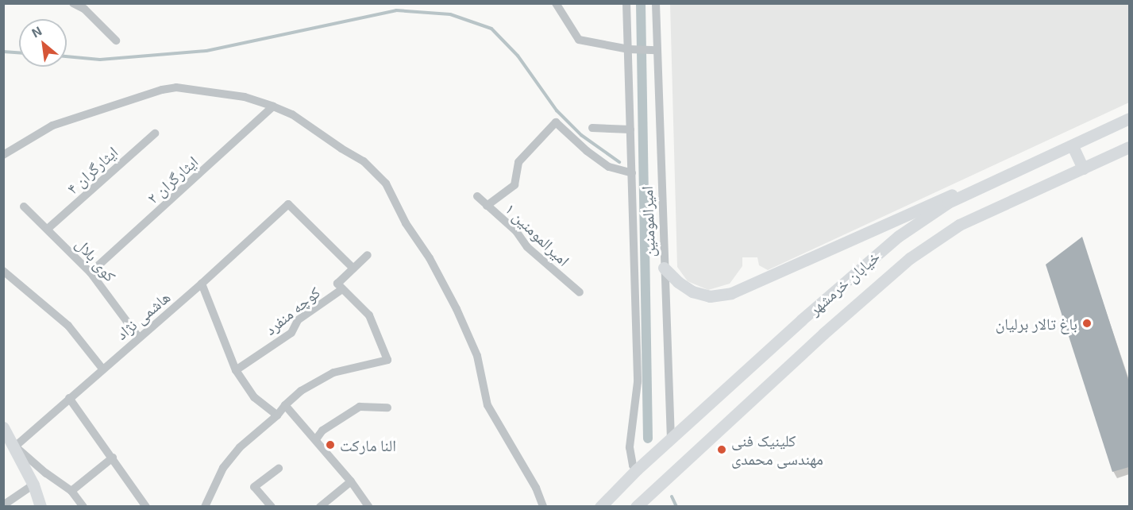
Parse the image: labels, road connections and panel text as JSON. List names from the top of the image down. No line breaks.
{"streets":{"main road":["خیابان خرمشهر"],"street":["ایثارگران ۴","ایثارگران ۲","امیرالمومنین","امیرالمومنین ۱","کوی بلال","کوچه منفرد","هاشمی نژاد"]},"crossings":[["ایثارگران ۴","کوی بلال"],["ایثارگران ۲","کوی بلال"],["امیرالمومنین","خیابان خرمشهر"],["کوی بلال","هاشمی نژاد"],["کوچه منفرد","هاشمی نژاد"]],"places":["باغ تالار برلیان","النا مارکت","کلینیک فنی مهندسی محمدی"],"north":"top left"}
